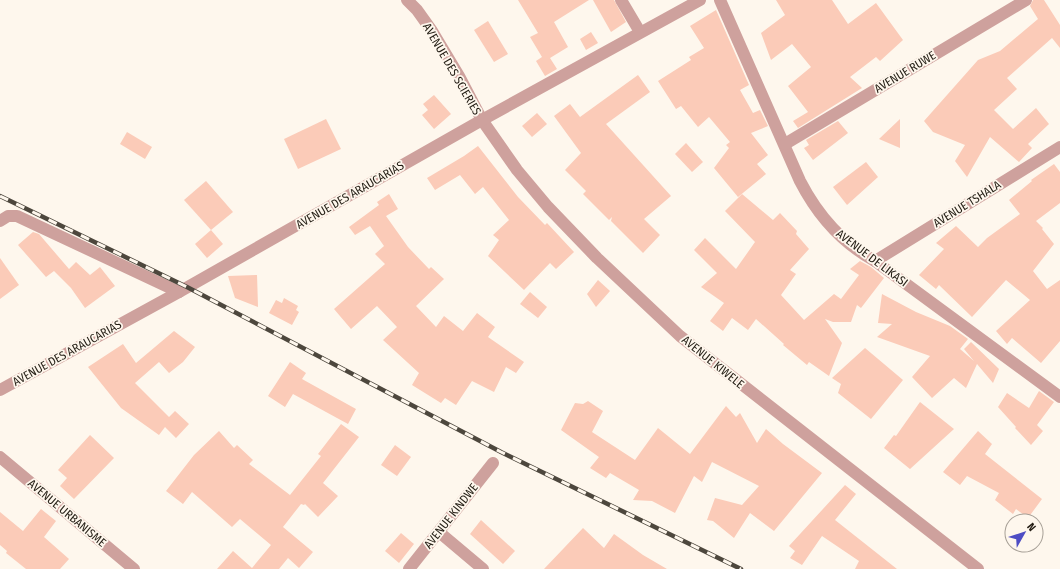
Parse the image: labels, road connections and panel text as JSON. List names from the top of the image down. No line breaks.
{"streets":{"street":["AVENUE DES SCIERIES","AVENUE RUWE","AVENUE DES ARAUCARIAS","AVENUE TSHALA","AVENUE DE LIKASI","AVENUE KIWELE","AVENUE URBANISME","AVENUE KINDWE"]},"crossings":[["AVENUE DES SCIERIES","AVENUE DES ARAUCARIAS"],["AVENUE DES SCIERIES","AVENUE KIWELE"],["AVENUE RUWE","AVENUE DE LIKASI"],["AVENUE DES ARAUCARIAS","AVENUE KIWELE"],["AVENUE TSHALA","AVENUE DE LIKASI"]],"north":"top right"}
